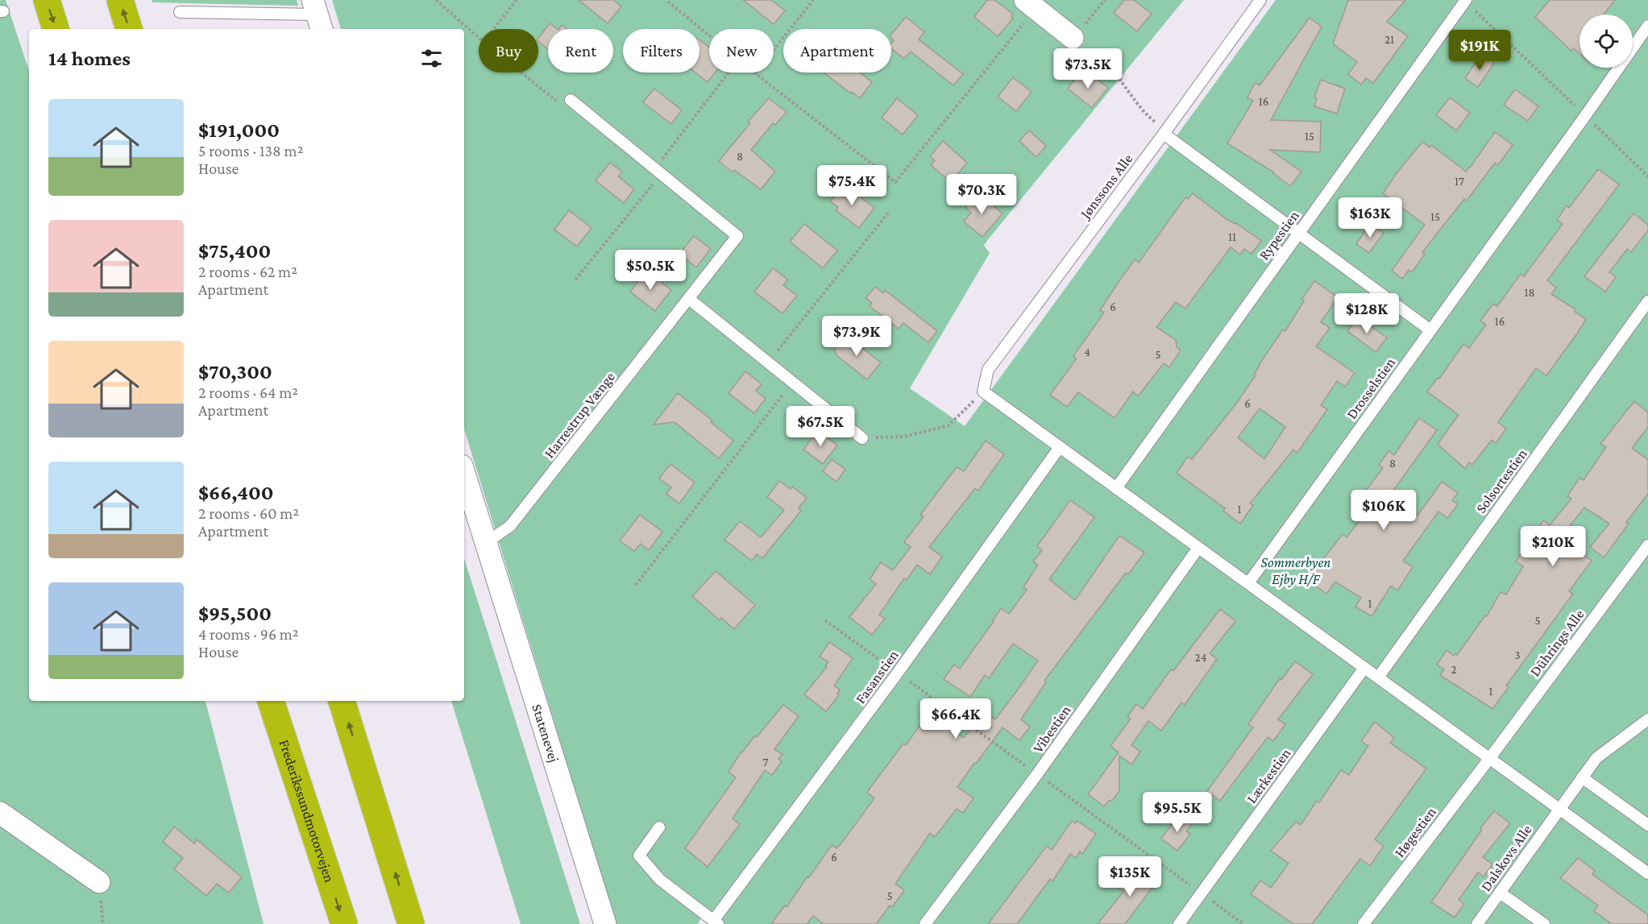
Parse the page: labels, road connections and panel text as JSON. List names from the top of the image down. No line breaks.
{"streets":{"highway":["Frederikssundmotorvejen"],"street":["Statenevej"],"lane":["Jønssons Alle","Rypestien","Drosselstien","Harrestrup Vænge","Solsortestien","Dührings Alle","Fasanstien","Vibestien","Lærkestien","Høgestien","Dalskovs Alle"]},"crossings":[["Harrestrup Vænge","Statenevej"],["Dührings Alle","Høgestien"]],"parks":["Sommerbyen Ejby H/F"],"house_numbers":["21","16","15","8","17","15","11","18","6","16","4","5","6","8","1","1","5","3","24","2","1","7","6","5"],"page":{"chip":["Buy","Rent","Filters","New","Apartment"],"heading":"14 homes","price":["$191K","$73.5K","$75.4K","$70.3K","$163K","$50.5K","$128K","$73.9K","$67.5K","$106K","$210K","$66.4K","$95.5K","$135K"],"list":[{"name":"$191,000","note":"5 rooms · 138 m² · House"},{"name":"$75,400","note":"2 rooms · 62 m² · Apartment"},{"name":"$70,300","note":"2 rooms · 64 m² · Apartment"},{"name":"$66,400","note":"2 rooms · 60 m² · Apartment"},{"name":"$95,500","note":"4 rooms · 96 m² · House"}]}}
